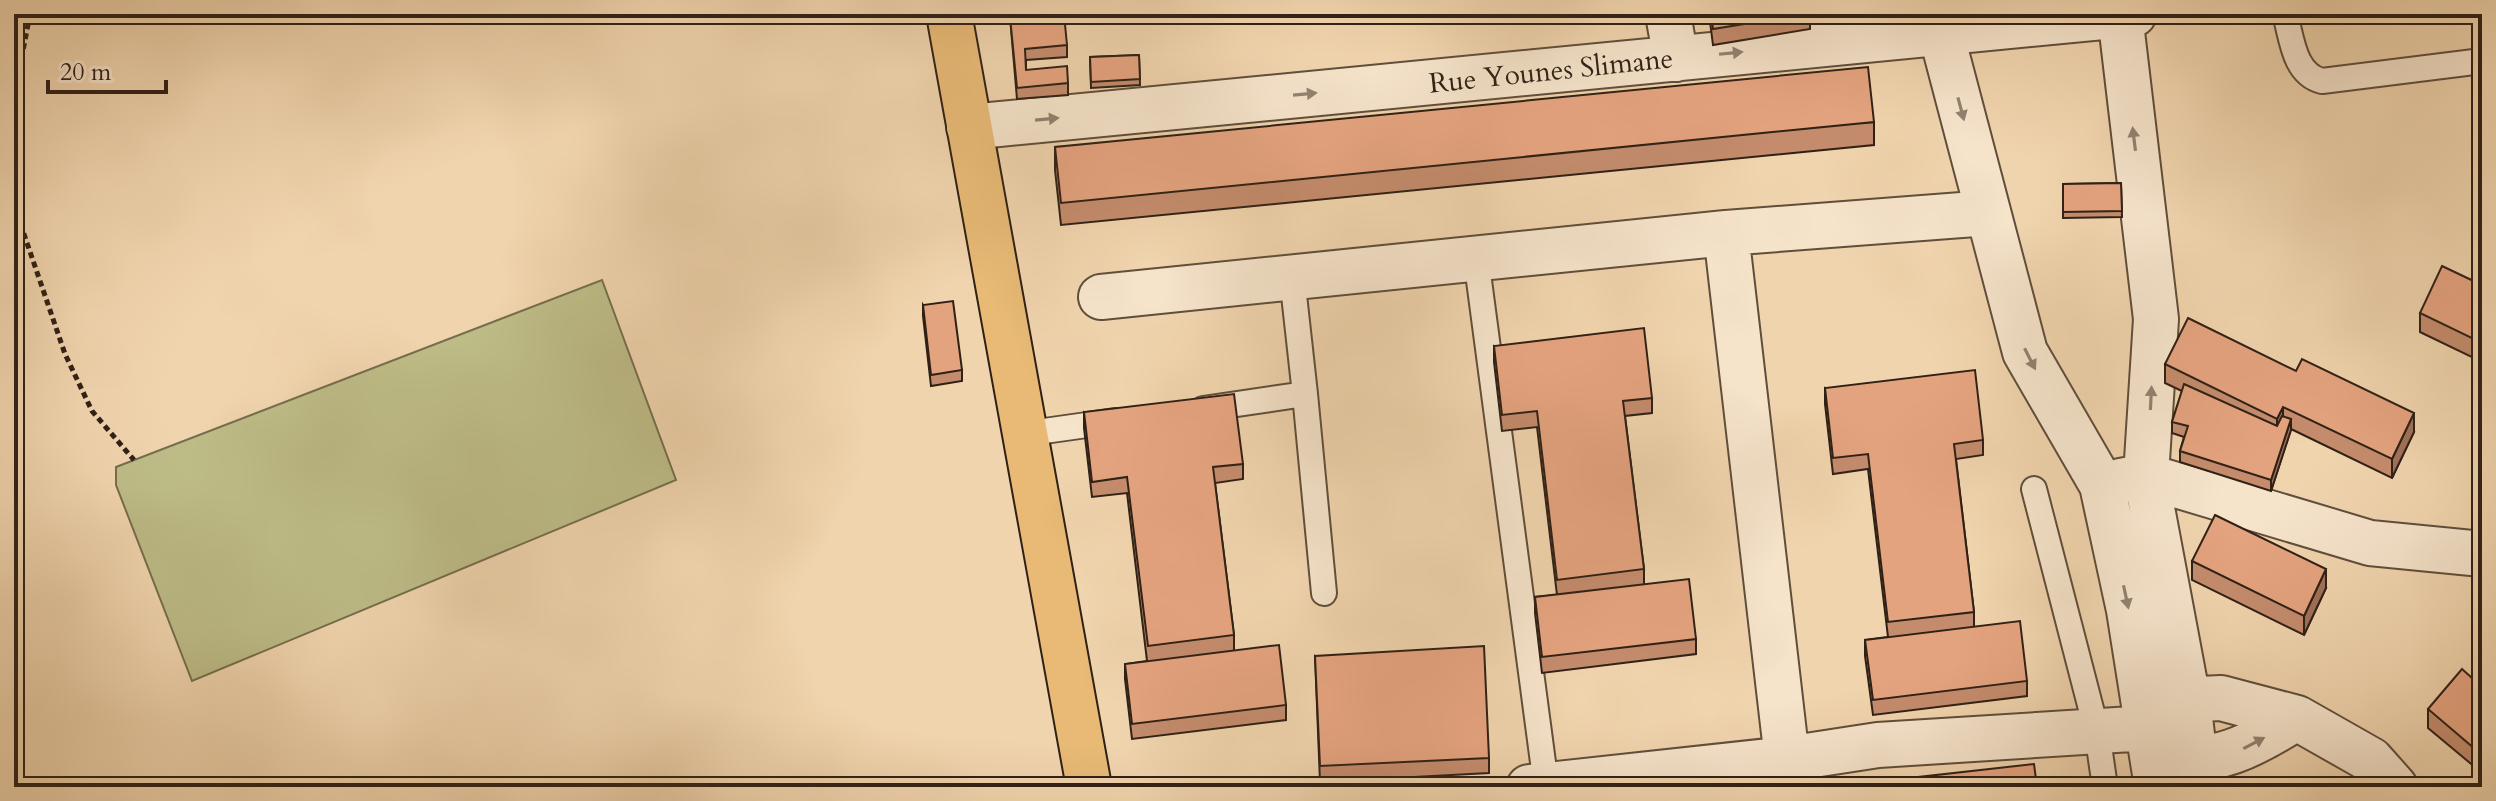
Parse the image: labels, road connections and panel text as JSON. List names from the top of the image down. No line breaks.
{"streets":{"street":["Rue Younes Slimane"]},"scale_bar":"20 m"}
